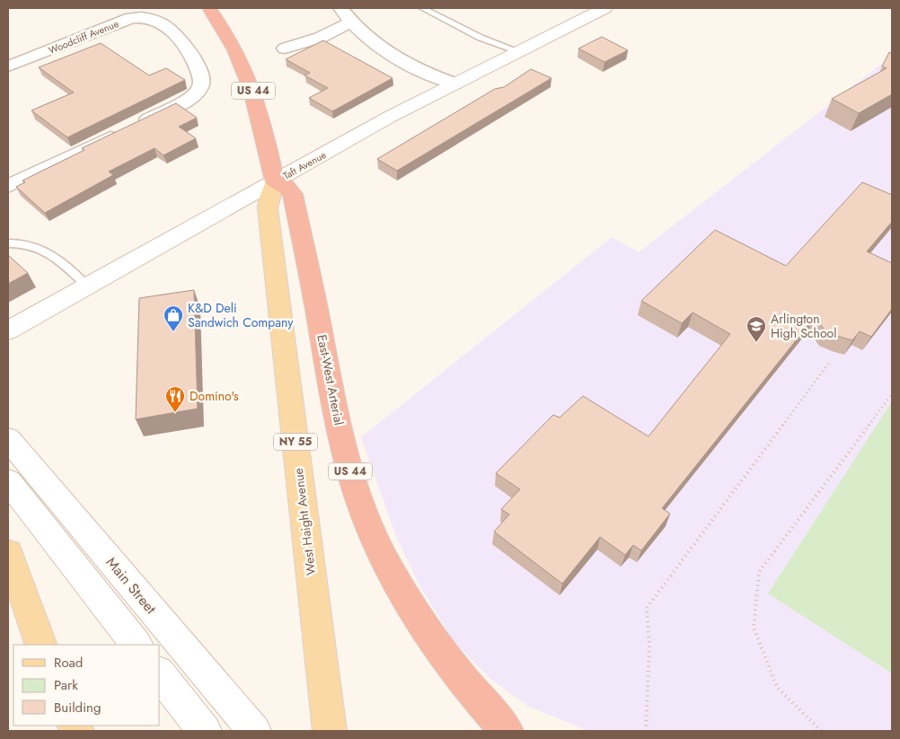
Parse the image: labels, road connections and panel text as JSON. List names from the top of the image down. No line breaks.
{"streets":{"highway":["US 44","East-West Arterial"],"main road":["NY 55","West Haight Avenue"],"street":["Woodcliff Avenue","Taft Avenue","Main Street"]},"crossings":[["US 44","Taft Avenue"],["US 44","East-West Arterial"],["US 44","West Haight Avenue"],["Taft Avenue","East-West Arterial"],["Taft Avenue","West Haight Avenue"],["East-West Arterial","West Haight Avenue"]],"places":{"shop":["K&D Deli Sandwich Company"],"school or university":["Arlington High School"],"restaurant":["Domino's"]},"legend":["Road","Park","Building"]}
